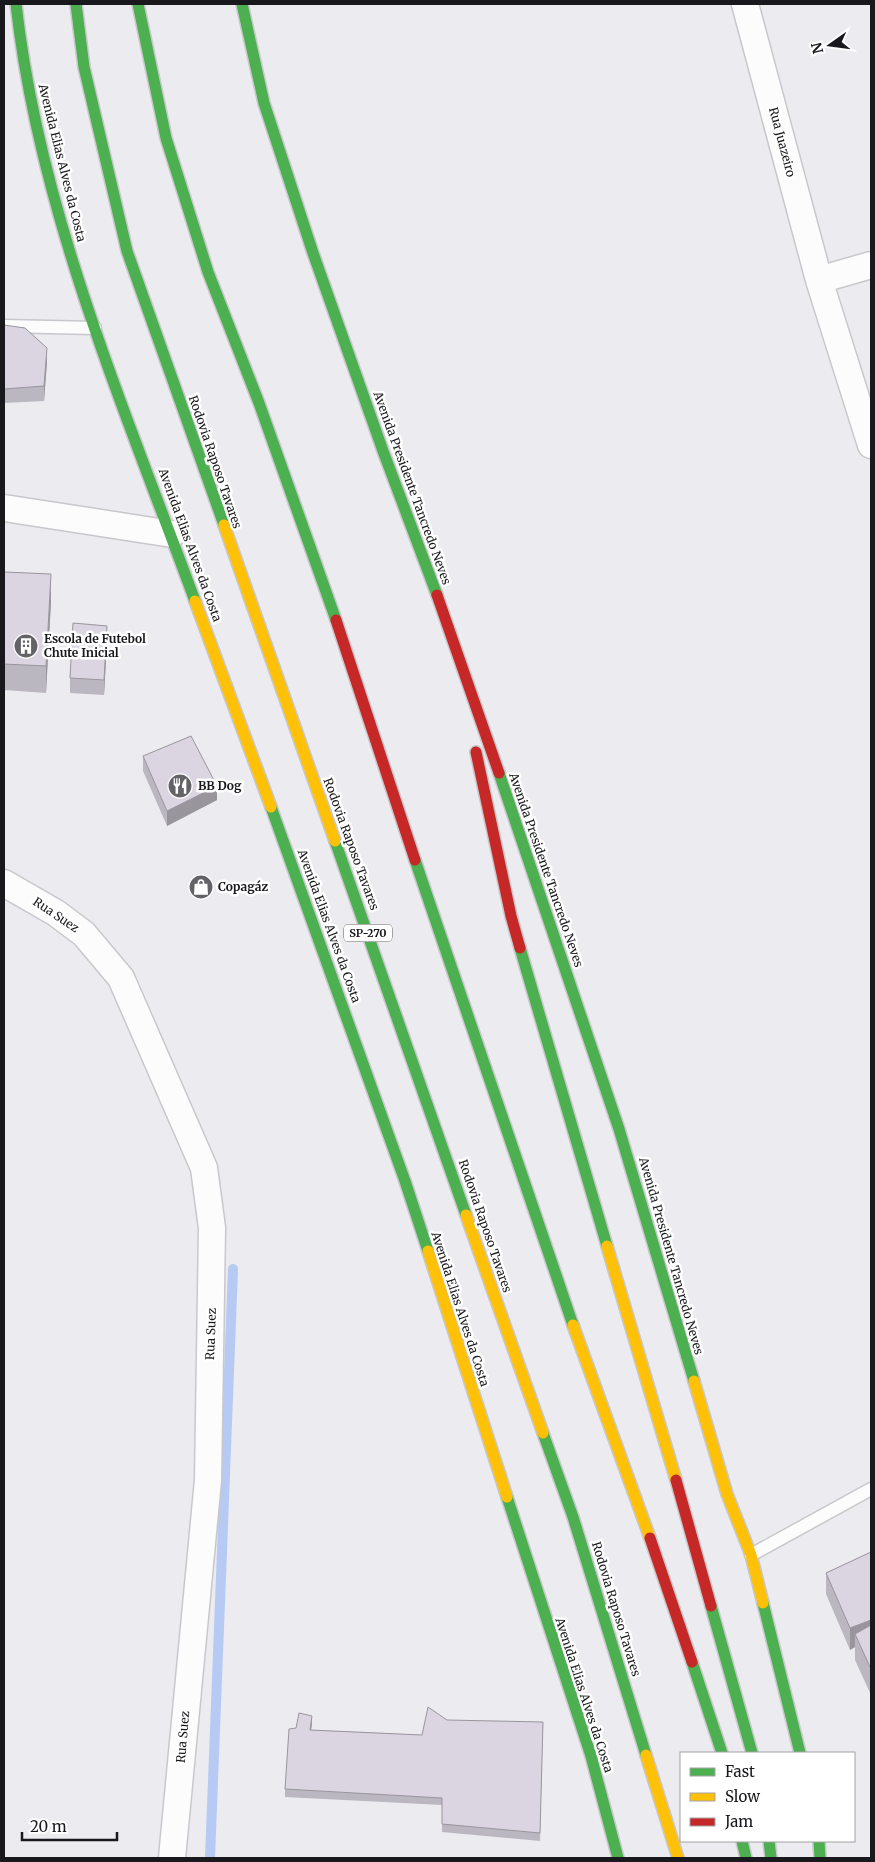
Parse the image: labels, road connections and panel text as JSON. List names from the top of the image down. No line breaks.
{"streets":{"main road":["Avenida Elias Alves da Costa","Rodovia Raposo Tavares","Avenida Presidente Tancredo Neves","SP-270"],"street":["Rua Juazeiro","Rua Suez"]},"places":{"building":["Escola de Futebol Chute Inicial"],"restaurant":["BB Dog"],"shop":["Copagáz"]},"legend":["Fast","Slow","Jam"],"scale_bar":"20 m","north":"left"}
